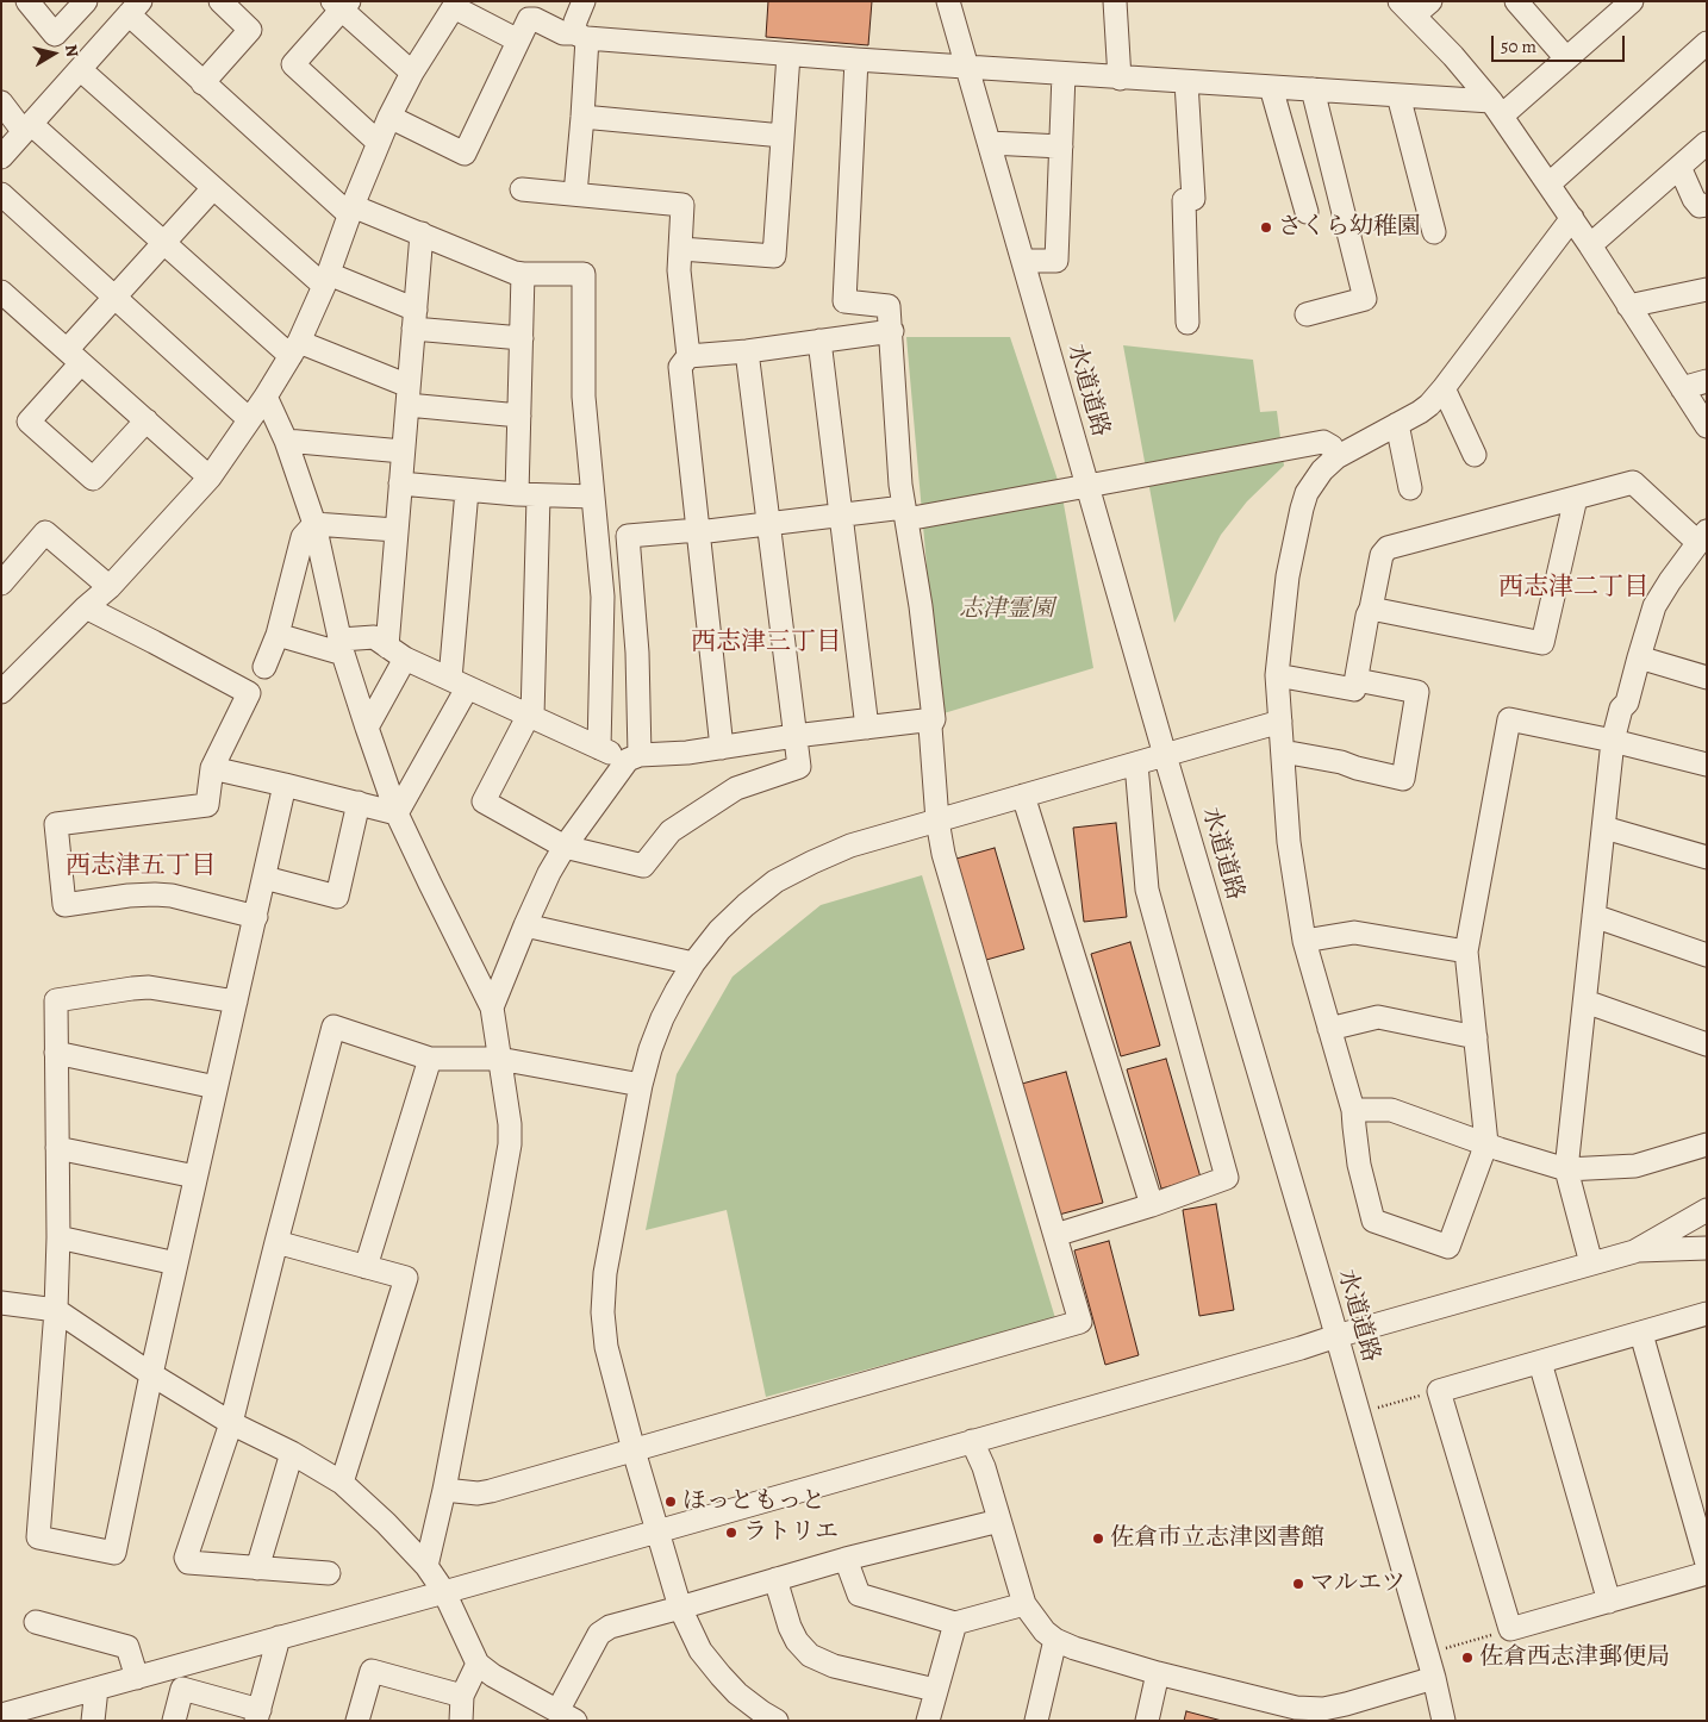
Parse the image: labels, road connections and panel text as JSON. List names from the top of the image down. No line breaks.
{"streets":{"street":["水道道路"]},"districts":["西志津二丁目","西志津三丁目","西志津五丁目"],"parks":["志津霊園"],"places":["さくら幼稚園","ほっともっと","ラトリエ","佐倉市立志津図書館","マルエツ","佐倉西志津郵便局"],"scale_bar":"50 m","north":"right"}
